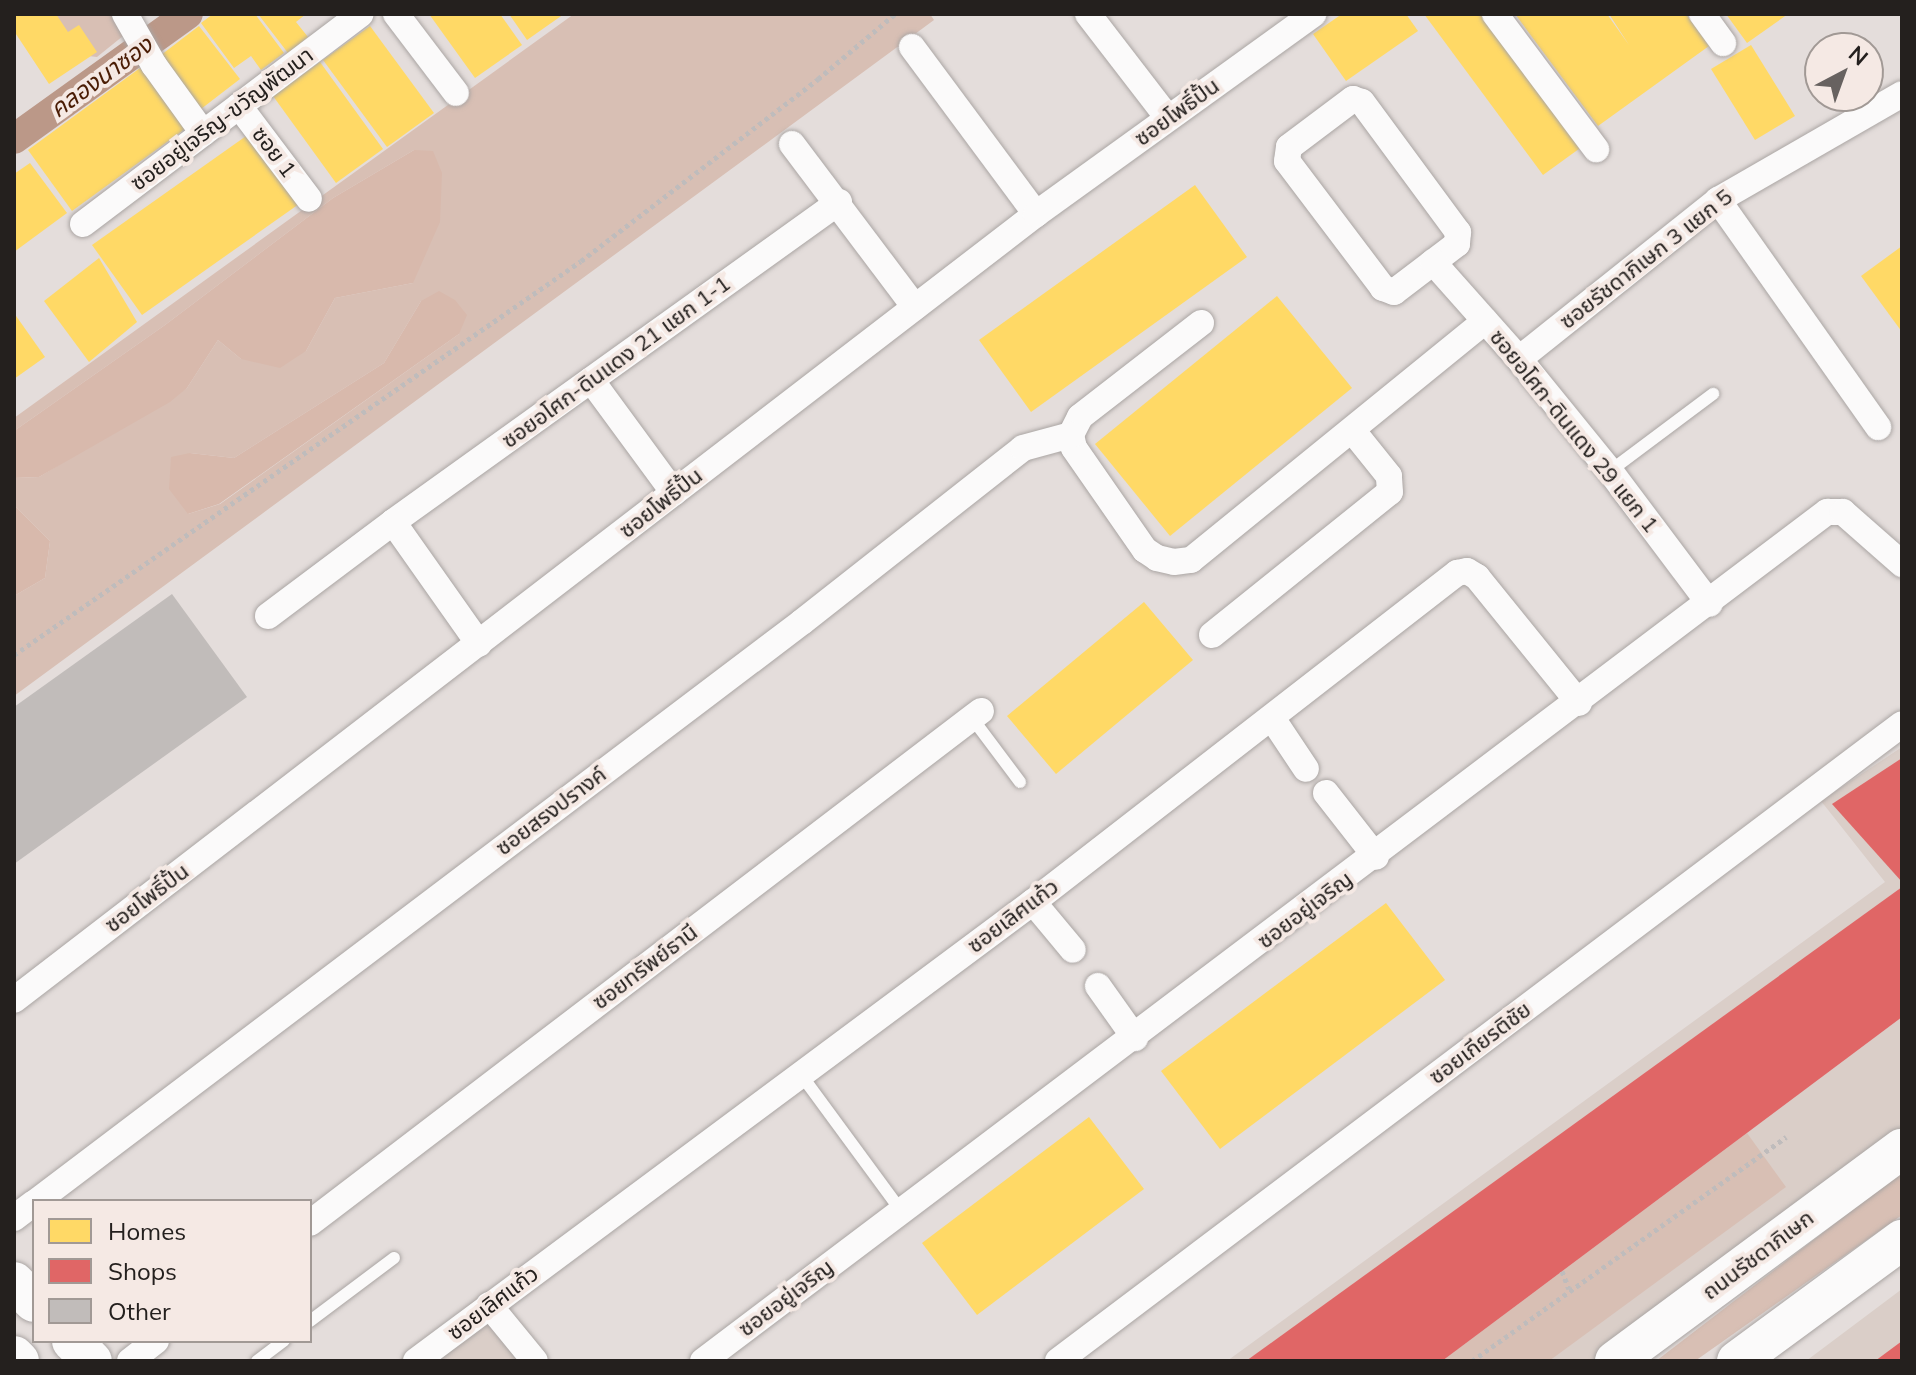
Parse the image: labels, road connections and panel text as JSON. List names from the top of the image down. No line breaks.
{"streets":{"main road":["ถนนรัชดาภิเษก"],"street":["ซอยโพธิ์ปั้น","ซอยอยู่เจริญ-ขวัญพัฒนา","ซอย 1","ซอยรัชดาภิเษก 3 แยก 5","ซอยอโศก-ดินแดง 21 แยก 1-1","ซอยอโศก-ดินแดง 29 แยก 1","ซอยสรงปรางค์","ซอยอยู่เจริญ","ซอยเลิศแก้ว","ซอยทรัพย์ธานี","ซอยเกียรติชัย"]},"crossings":[["ซอยอยู่เจริญ-ขวัญพัฒนา","ซอย 1"],["ซอยรัชดาภิเษก 3 แยก 5","ซอยอโศก-ดินแดง 29 แยก 1"],["ซอยอโศก-ดินแดง 29 แยก 1","ซอยอยู่เจริญ"],["ซอยอยู่เจริญ","ซอยเลิศแก้ว"]],"water":["คลองนาซอง"],"legend":["Homes","Shops","Other"],"north":"top right"}
